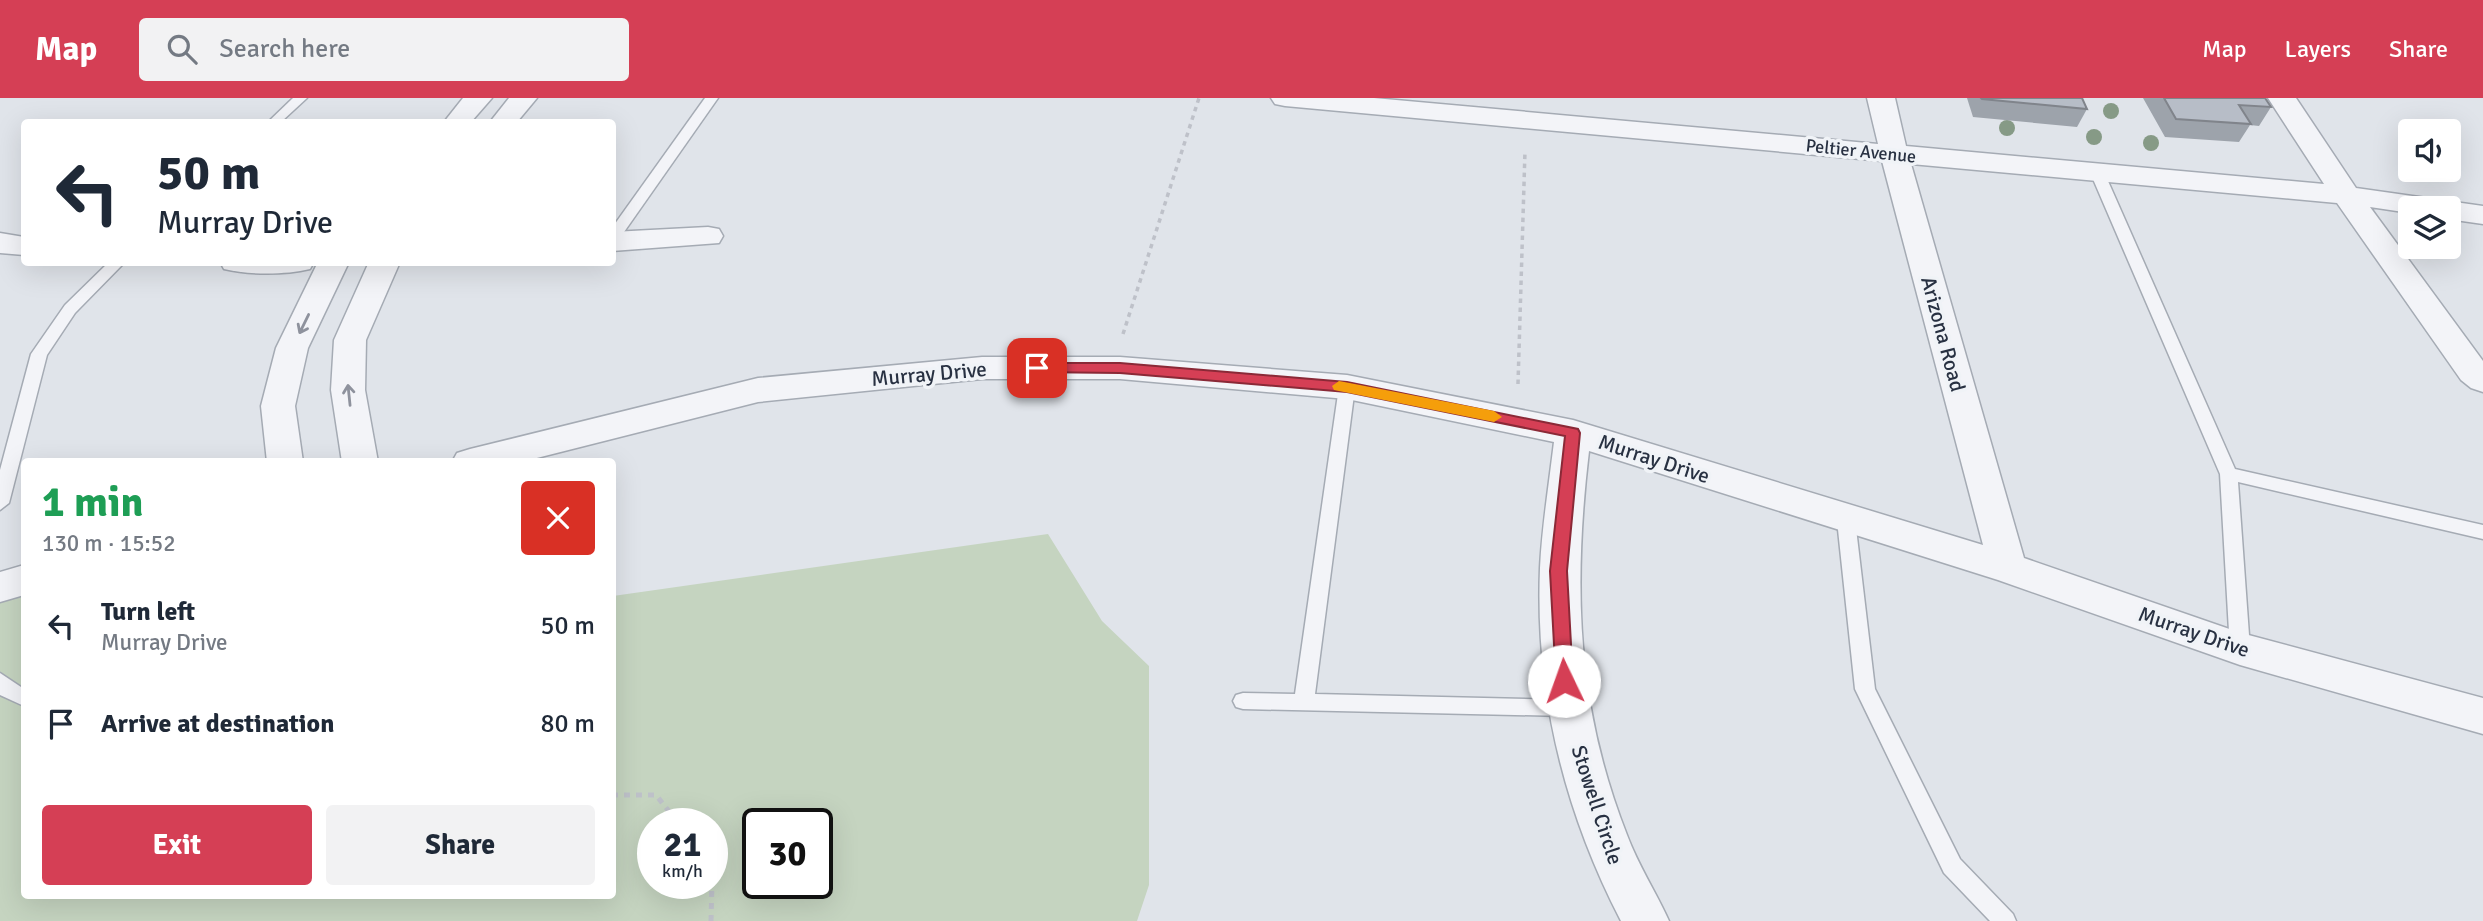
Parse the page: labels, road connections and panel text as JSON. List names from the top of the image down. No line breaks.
{"streets":{"street":["Peltier Avenue","Arizona Road","Murray Drive","Stowell Circle"]},"crossings":[["Peltier Avenue","Arizona Road"],["Arizona Road","Murray Drive"],["Murray Drive","Stowell Circle"]],"page":{"header":"Map","search":"Search here","nav":["Map","Layers","Share"],"turn":["50 m","Murray Drive"],"heading":["1 min","130 m · 15:52"],"list":[{"name":"Turn left","note":"Murray Drive","value":"50 m"},{"name":"Arrive at destination","value":"80 m"}],"buttons":["Exit","Share"],"speed":"21 km/h","limit":"30"}}
